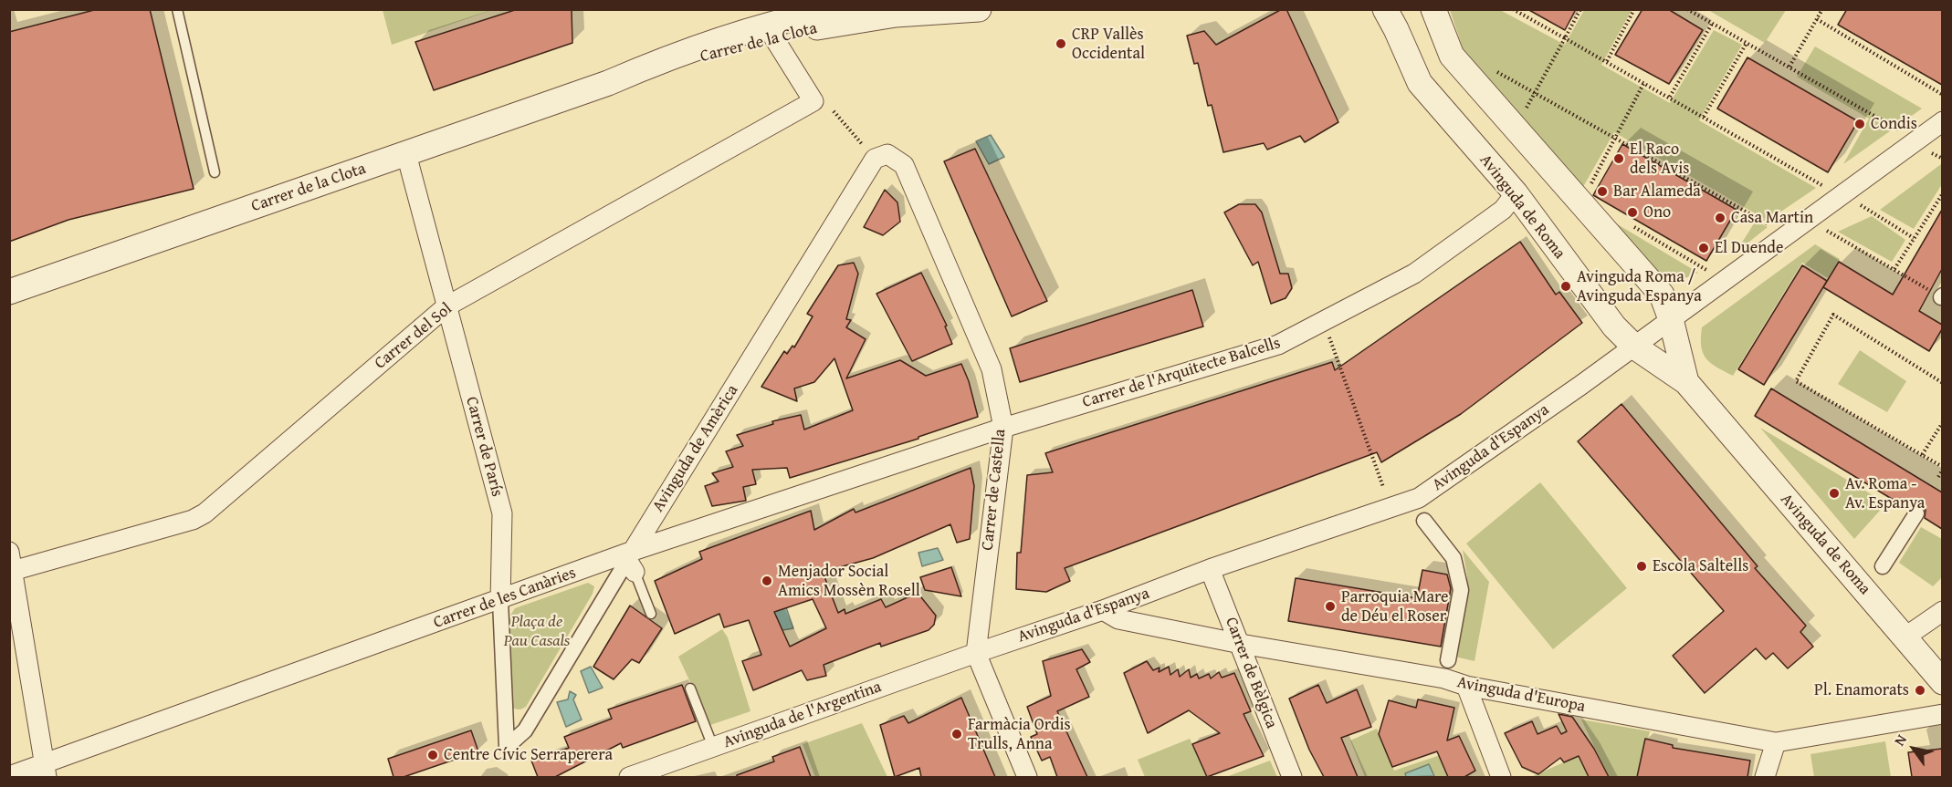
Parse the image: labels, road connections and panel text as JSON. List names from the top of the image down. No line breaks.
{"streets":{"street":["Carrer de la Clota","Avinguda de Roma","Carrer del Sol","Carrer de l'Arquitecte Balcells","Carrer de París","Avinguda d'Espanya","Avinguda de Amèrica","Carrer de Castella","Carrer de les Canàries","Carrer de Bèlgica","Avinguda d'Europa","Avinguda de l'Argentina"]},"crossings":[["Carrer de la Clota","Carrer del Sol"],["Carrer de la Clota","Carrer de París"],["Avinguda de Roma","Carrer de l'Arquitecte Balcells"],["Avinguda de Roma","Avinguda d'Espanya"],["Carrer del Sol","Carrer de París"],["Carrer de l'Arquitecte Balcells","Carrer de Castella"],["Carrer de l'Arquitecte Balcells","Carrer de les Canàries"],["Carrer de París","Avinguda de Amèrica"],["Carrer de París","Carrer de les Canàries"],["Avinguda d'Espanya","Carrer de Castella"],["Avinguda d'Espanya","Carrer de Bèlgica"],["Avinguda d'Espanya","Avinguda d'Europa"],["Avinguda d'Espanya","Avinguda de l'Argentina"],["Avinguda de Amèrica","Carrer de Castella"],["Avinguda de Amèrica","Carrer de les Canàries"],["Carrer de Castella","Carrer de les Canàries"],["Carrer de Castella","Avinguda de l'Argentina"],["Carrer de Bèlgica","Avinguda d'Europa"]],"parks":["Plaça de Pau Casals"],"places":["CRP Vallès Occidental","Condis","El Raco dels Avis","Bar Alameda","Ono","Casa Martin","El Duende","Avinguda Roma / Avinguda Espanya","Av. Roma - Av. Espanya","Escola Saltells","Menjador Social Amics Mossèn Rosell","Parroquia Mare de Déu el Roser","Pl. Enamorats","Farmàcia Ordis Trulls, Anna","Centre Cívic Serraperera"],"north":"top left"}
